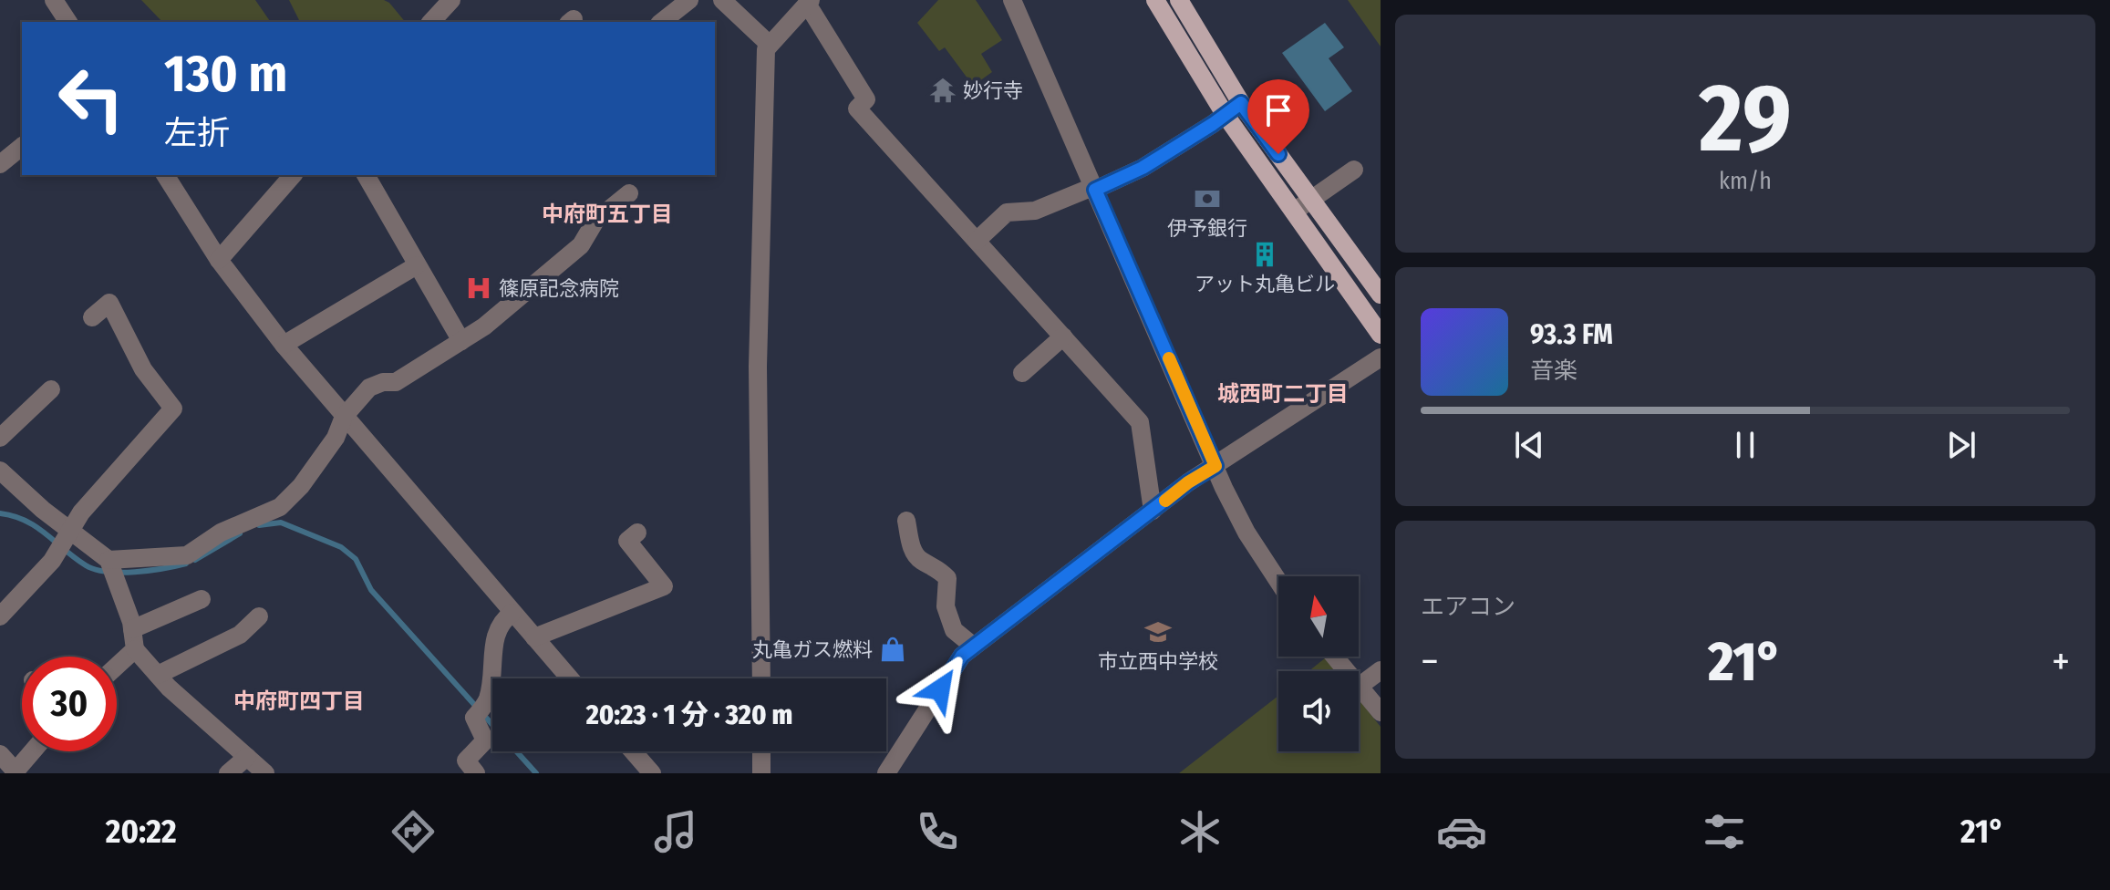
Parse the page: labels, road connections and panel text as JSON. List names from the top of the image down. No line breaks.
{"districts":["中府町五丁目","城西町二丁目","中府町四丁目"],"places":{"temple":["妙行寺"],"bank":["伊予銀行"],"building":["アット丸亀ビル"],"hospital":["篠原記念病院"],"school or university":["市立西中学校"],"shop":["丸亀ガス燃料"]},"north":"top","page":{"tile":[["29","km/h"],"エアコン"],"turn":["130 m","左折"],"song":["93.3 FM","音楽"],"heat":["−","21°","+"],"limit":"30","trip":"20:23 · 1 分 · 320 m","tabs":["20:22","21°"]}}
